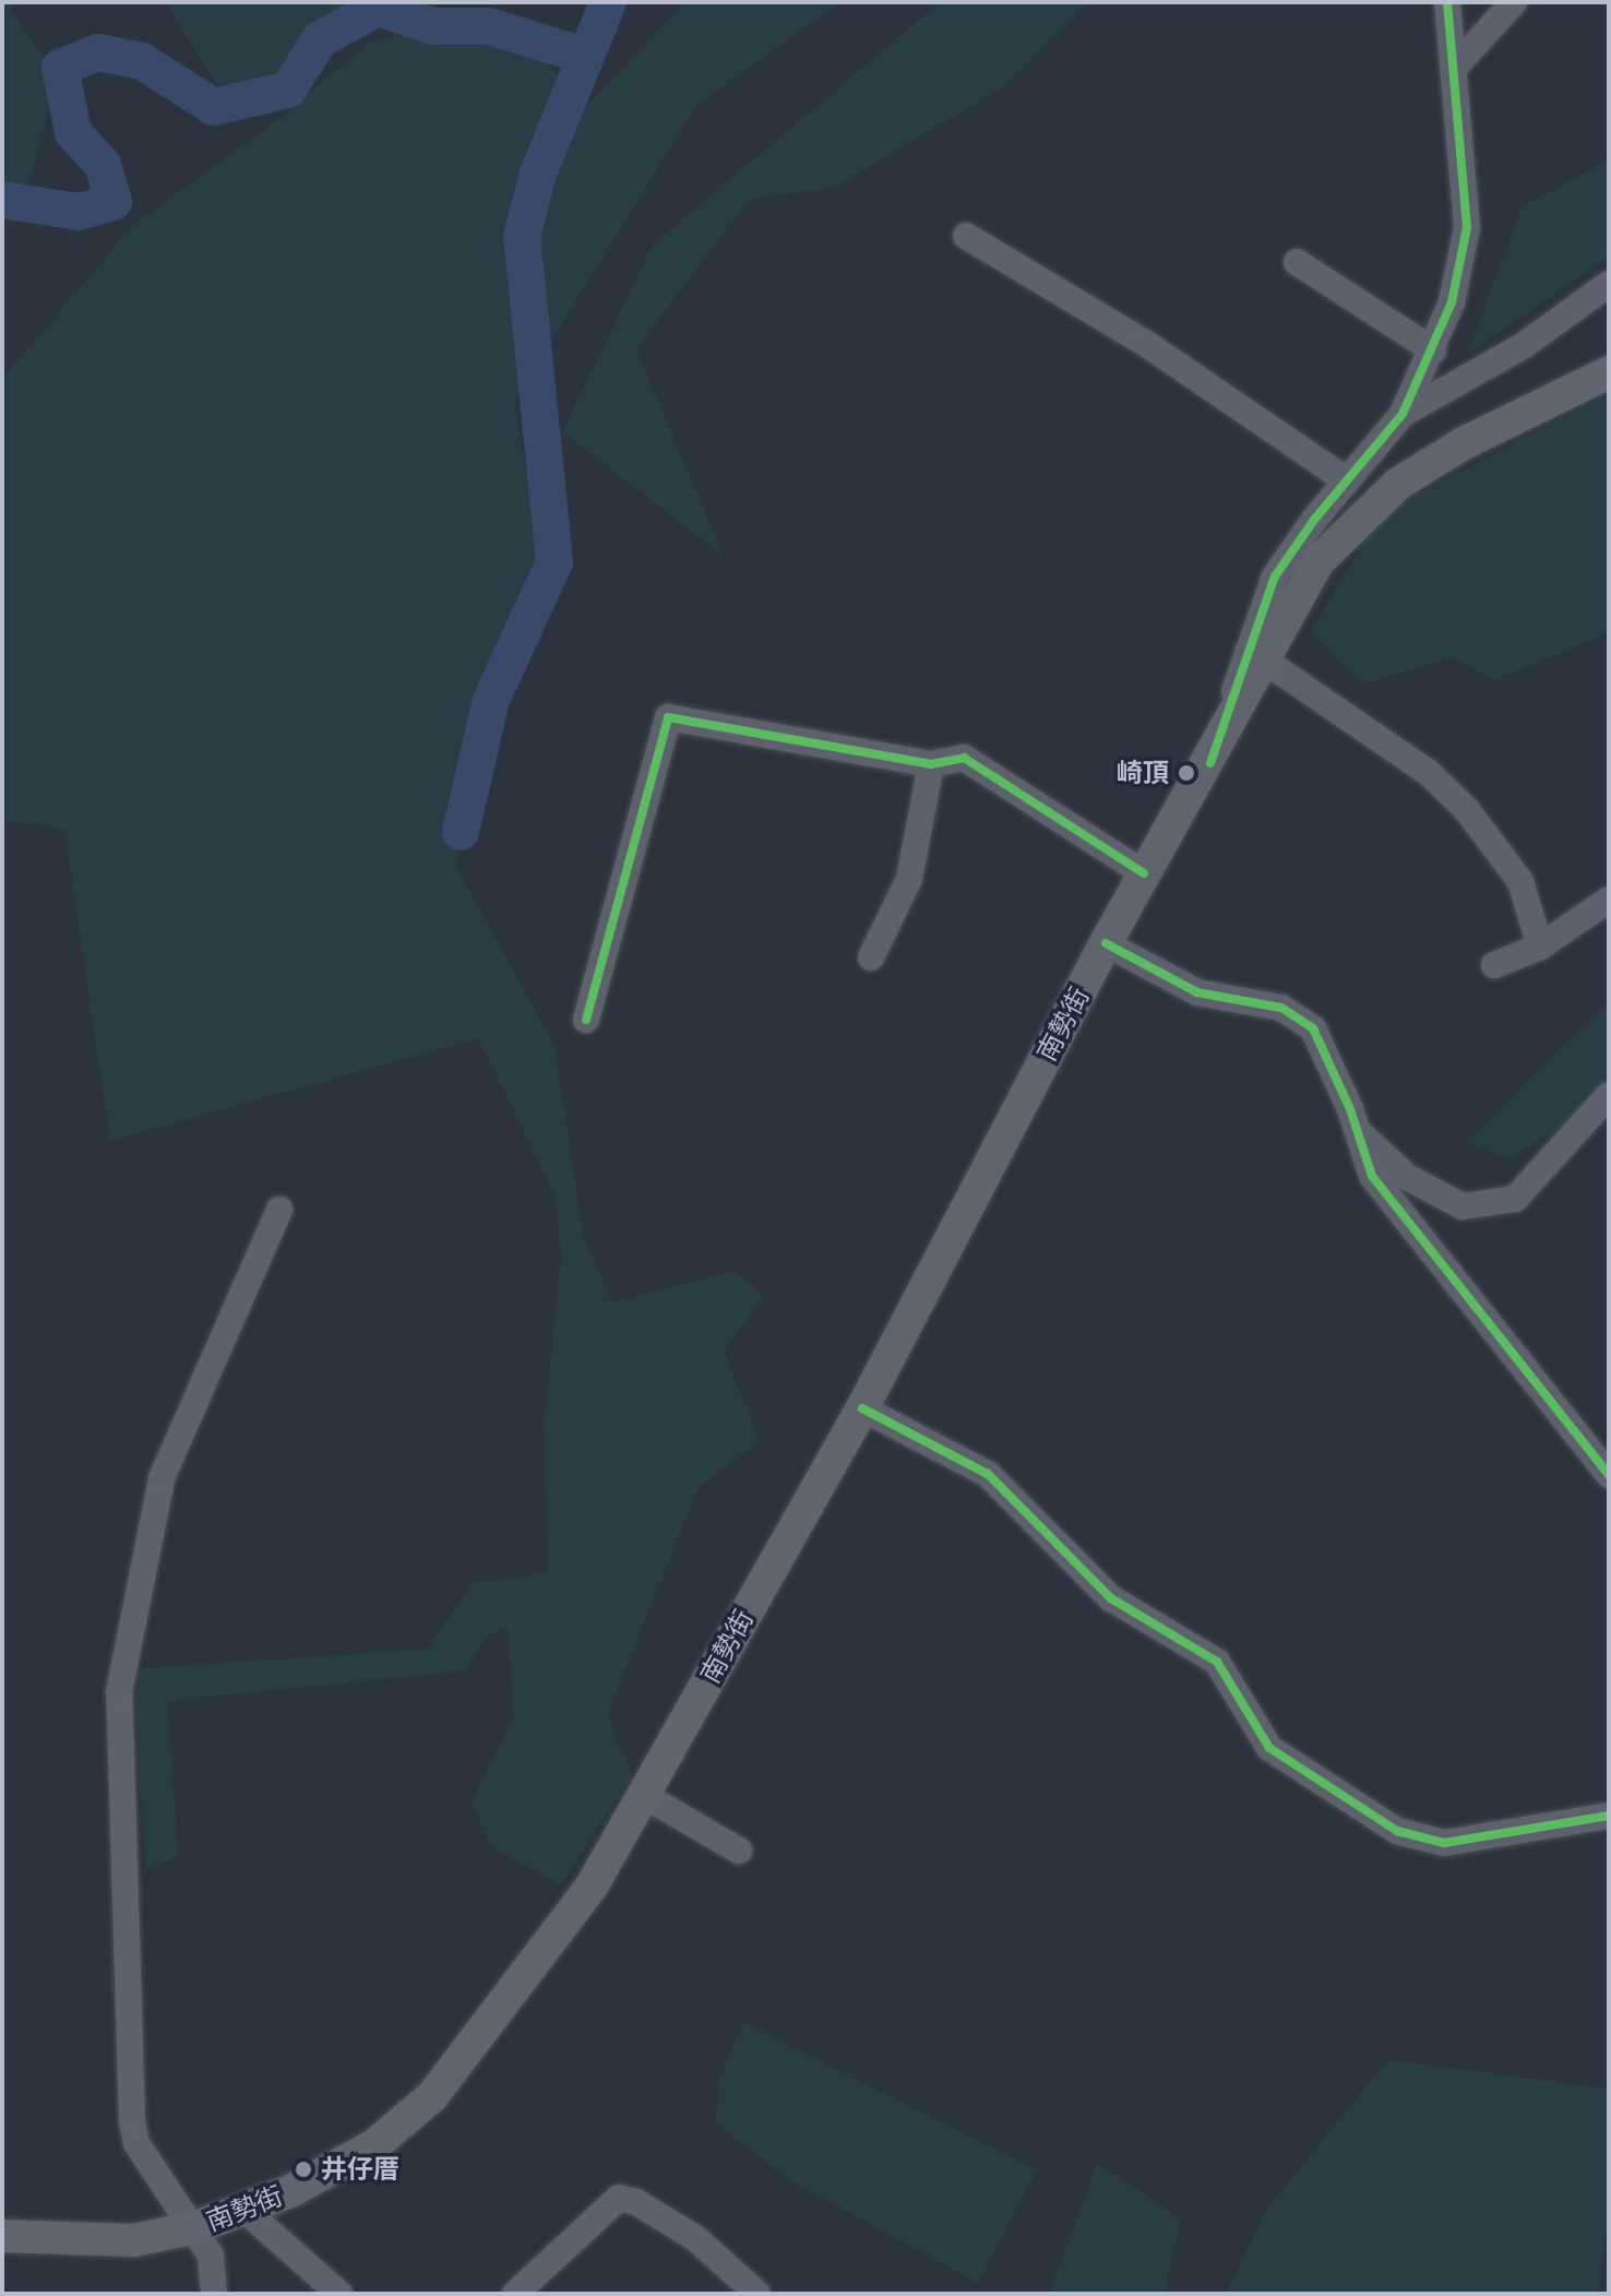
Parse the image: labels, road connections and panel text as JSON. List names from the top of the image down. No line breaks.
{"streets":{"main road":["南勢街"]},"places":["崎頂","井仔厝"]}
